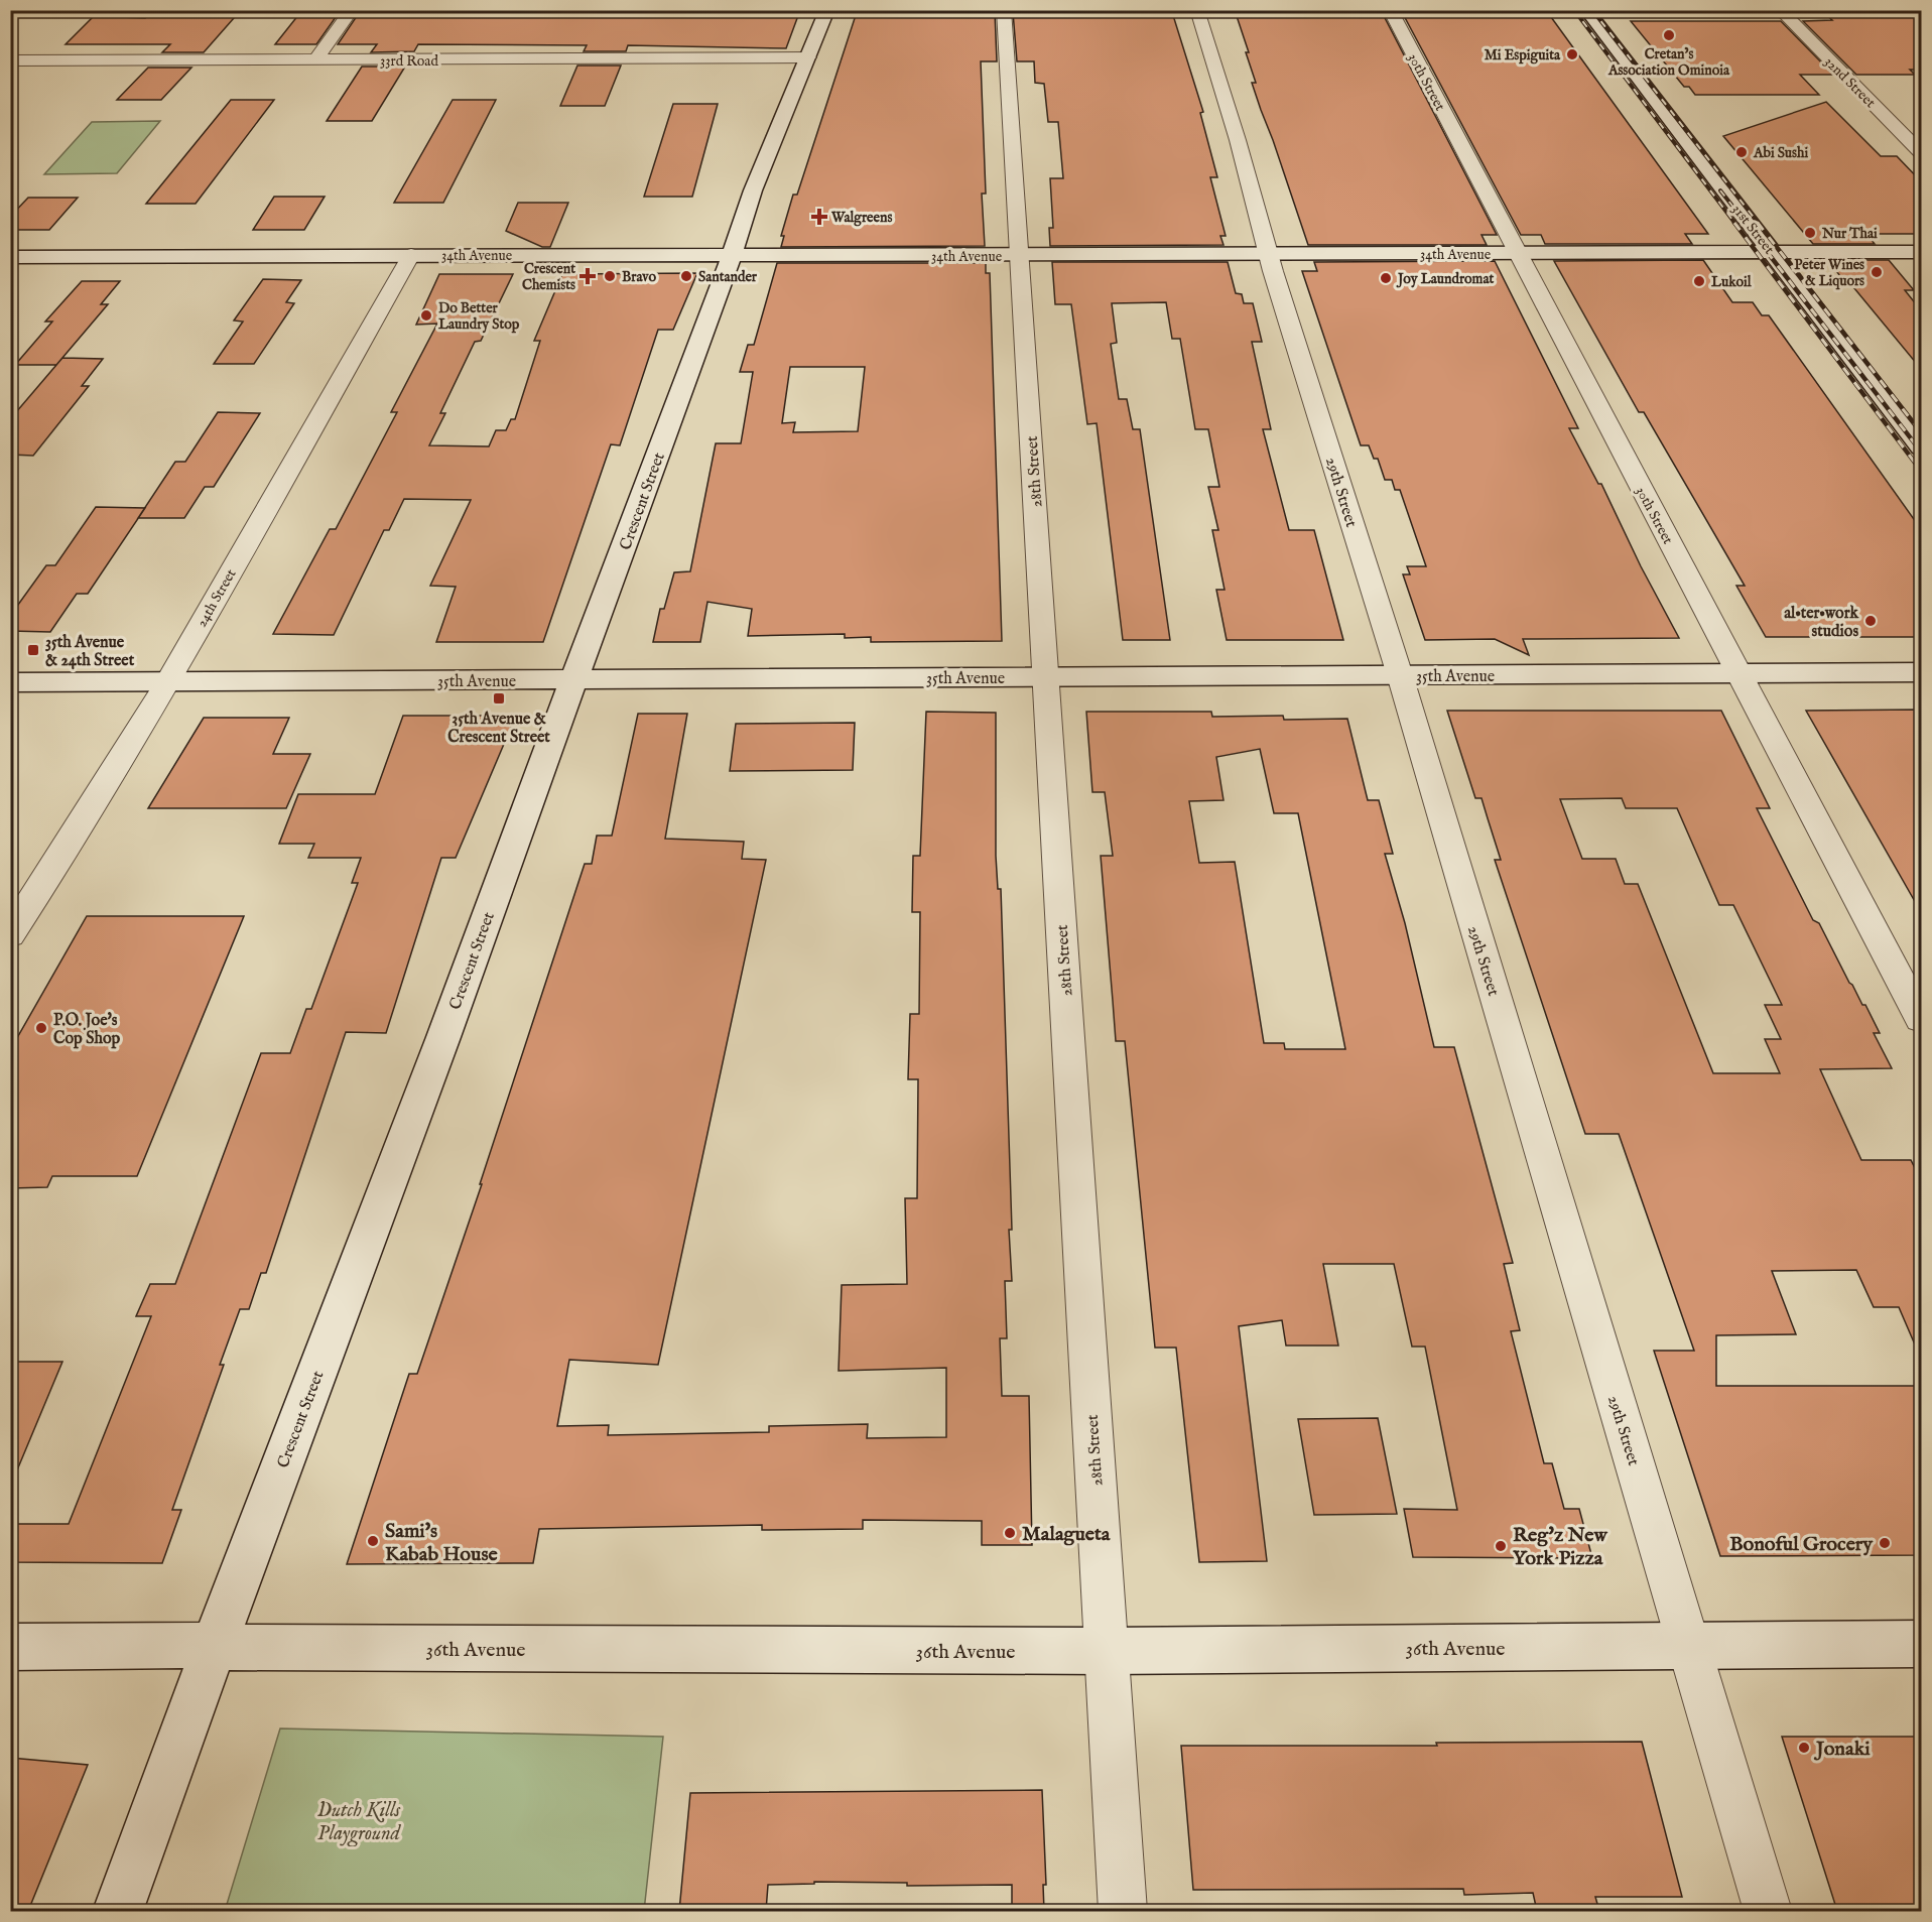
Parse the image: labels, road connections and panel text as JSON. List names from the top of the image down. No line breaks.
{"streets":{"street":["33rd Road","30th Street","32nd Street","31st Street","34th Avenue","28th Street","29th Street","Crescent Street","24th Street","35th Avenue","36th Avenue"]},"crossings":[["33rd Road","Crescent Street"],["30th Street","34th Avenue"],["30th Street","35th Avenue"],["31st Street","34th Avenue"],["34th Avenue","28th Street"],["34th Avenue","29th Street"],["34th Avenue","Crescent Street"],["34th Avenue","24th Street"],["28th Street","35th Avenue"],["28th Street","36th Avenue"],["29th Street","35th Avenue"],["29th Street","36th Avenue"],["Crescent Street","35th Avenue"],["Crescent Street","36th Avenue"],["24th Street","35th Avenue"]],"parks":["Dutch Kills Playground"],"places":{"other":["Cretan’s Association Ominoia","Mi Espiguita","Abi Sushi","Nur Thai","Peter Wines & Liquors","Bravo","Santander","Joy Laundromat","Lukoil","Do Better Laundry Stop","al•ter•work studios","P.O. Joe's Cop Shop","Malagueta","Sami's Kabab House","Bonoful Grocery","Reg'z New York Pizza","Jonaki"],"health":["Walgreens","Crescent Chemists"],"transit":["35th Avenue & 24th Street","35th Avenue & Crescent Street"]}}
